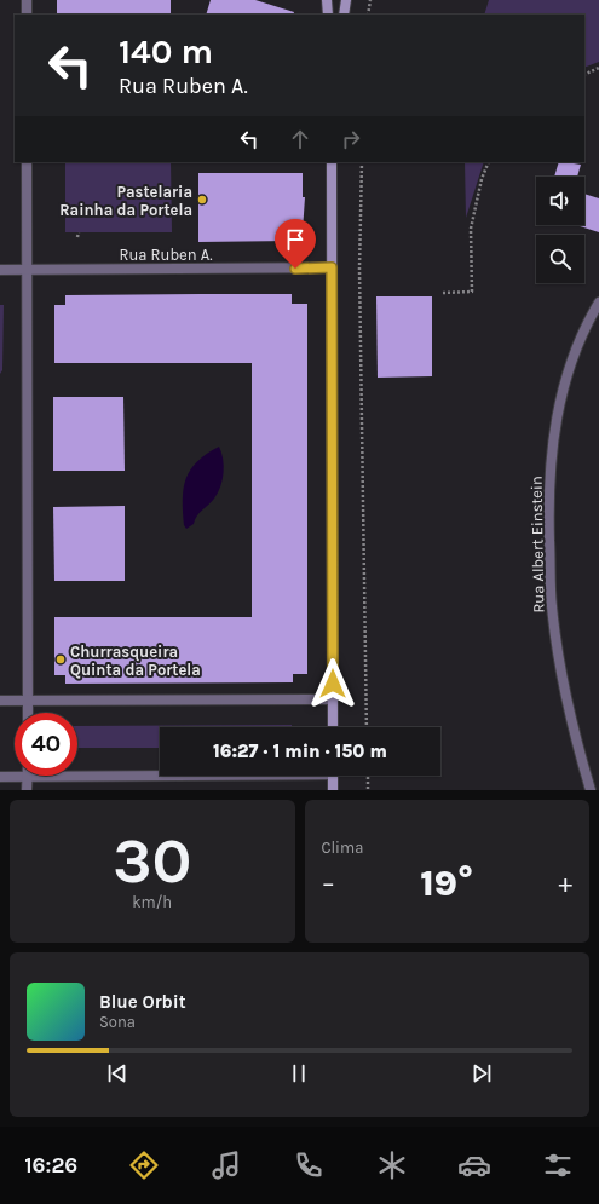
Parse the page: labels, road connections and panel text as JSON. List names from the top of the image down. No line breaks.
{"streets":{"street":["Rua Ruben A.","Rua Albert Einstein"]},"places":["Pastelaria Rainha da Portela","Churrasqueira Quinta da Portela"],"page":{"turn":["140 m","Rua Ruben A."],"limit":"40","trip":"16:27 · 1 min · 150 m","tile":[["30","km/h"],"Clima"],"heat":["−","19°","+"],"song":["Blue Orbit","Sona"],"tabs":"16:26"}}
